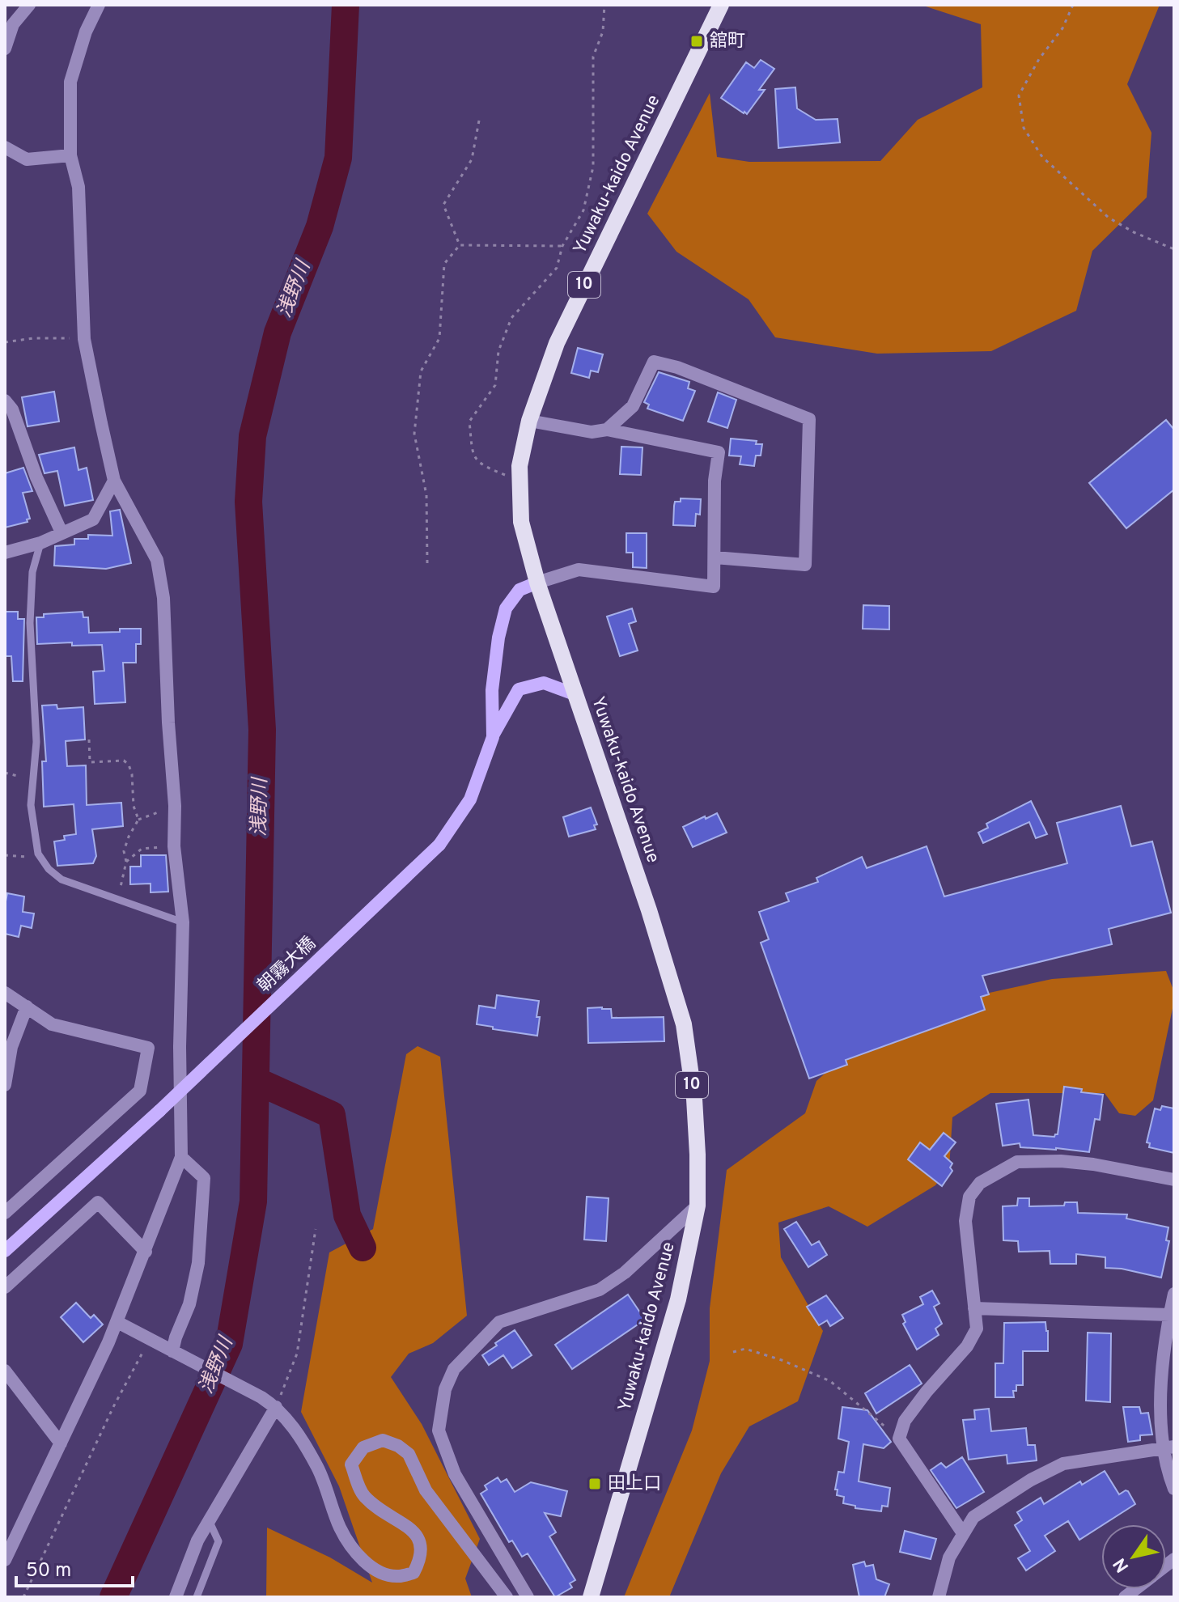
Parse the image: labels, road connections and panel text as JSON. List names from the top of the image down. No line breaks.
{"streets":{"main road":["Yuwaku-kaido Avenue","10"],"street":["朝霧大橋"]},"water":["浅野川"],"places":{"transit":["舘町","田上口"]},"scale_bar":"50 m","north":"bottom left"}
